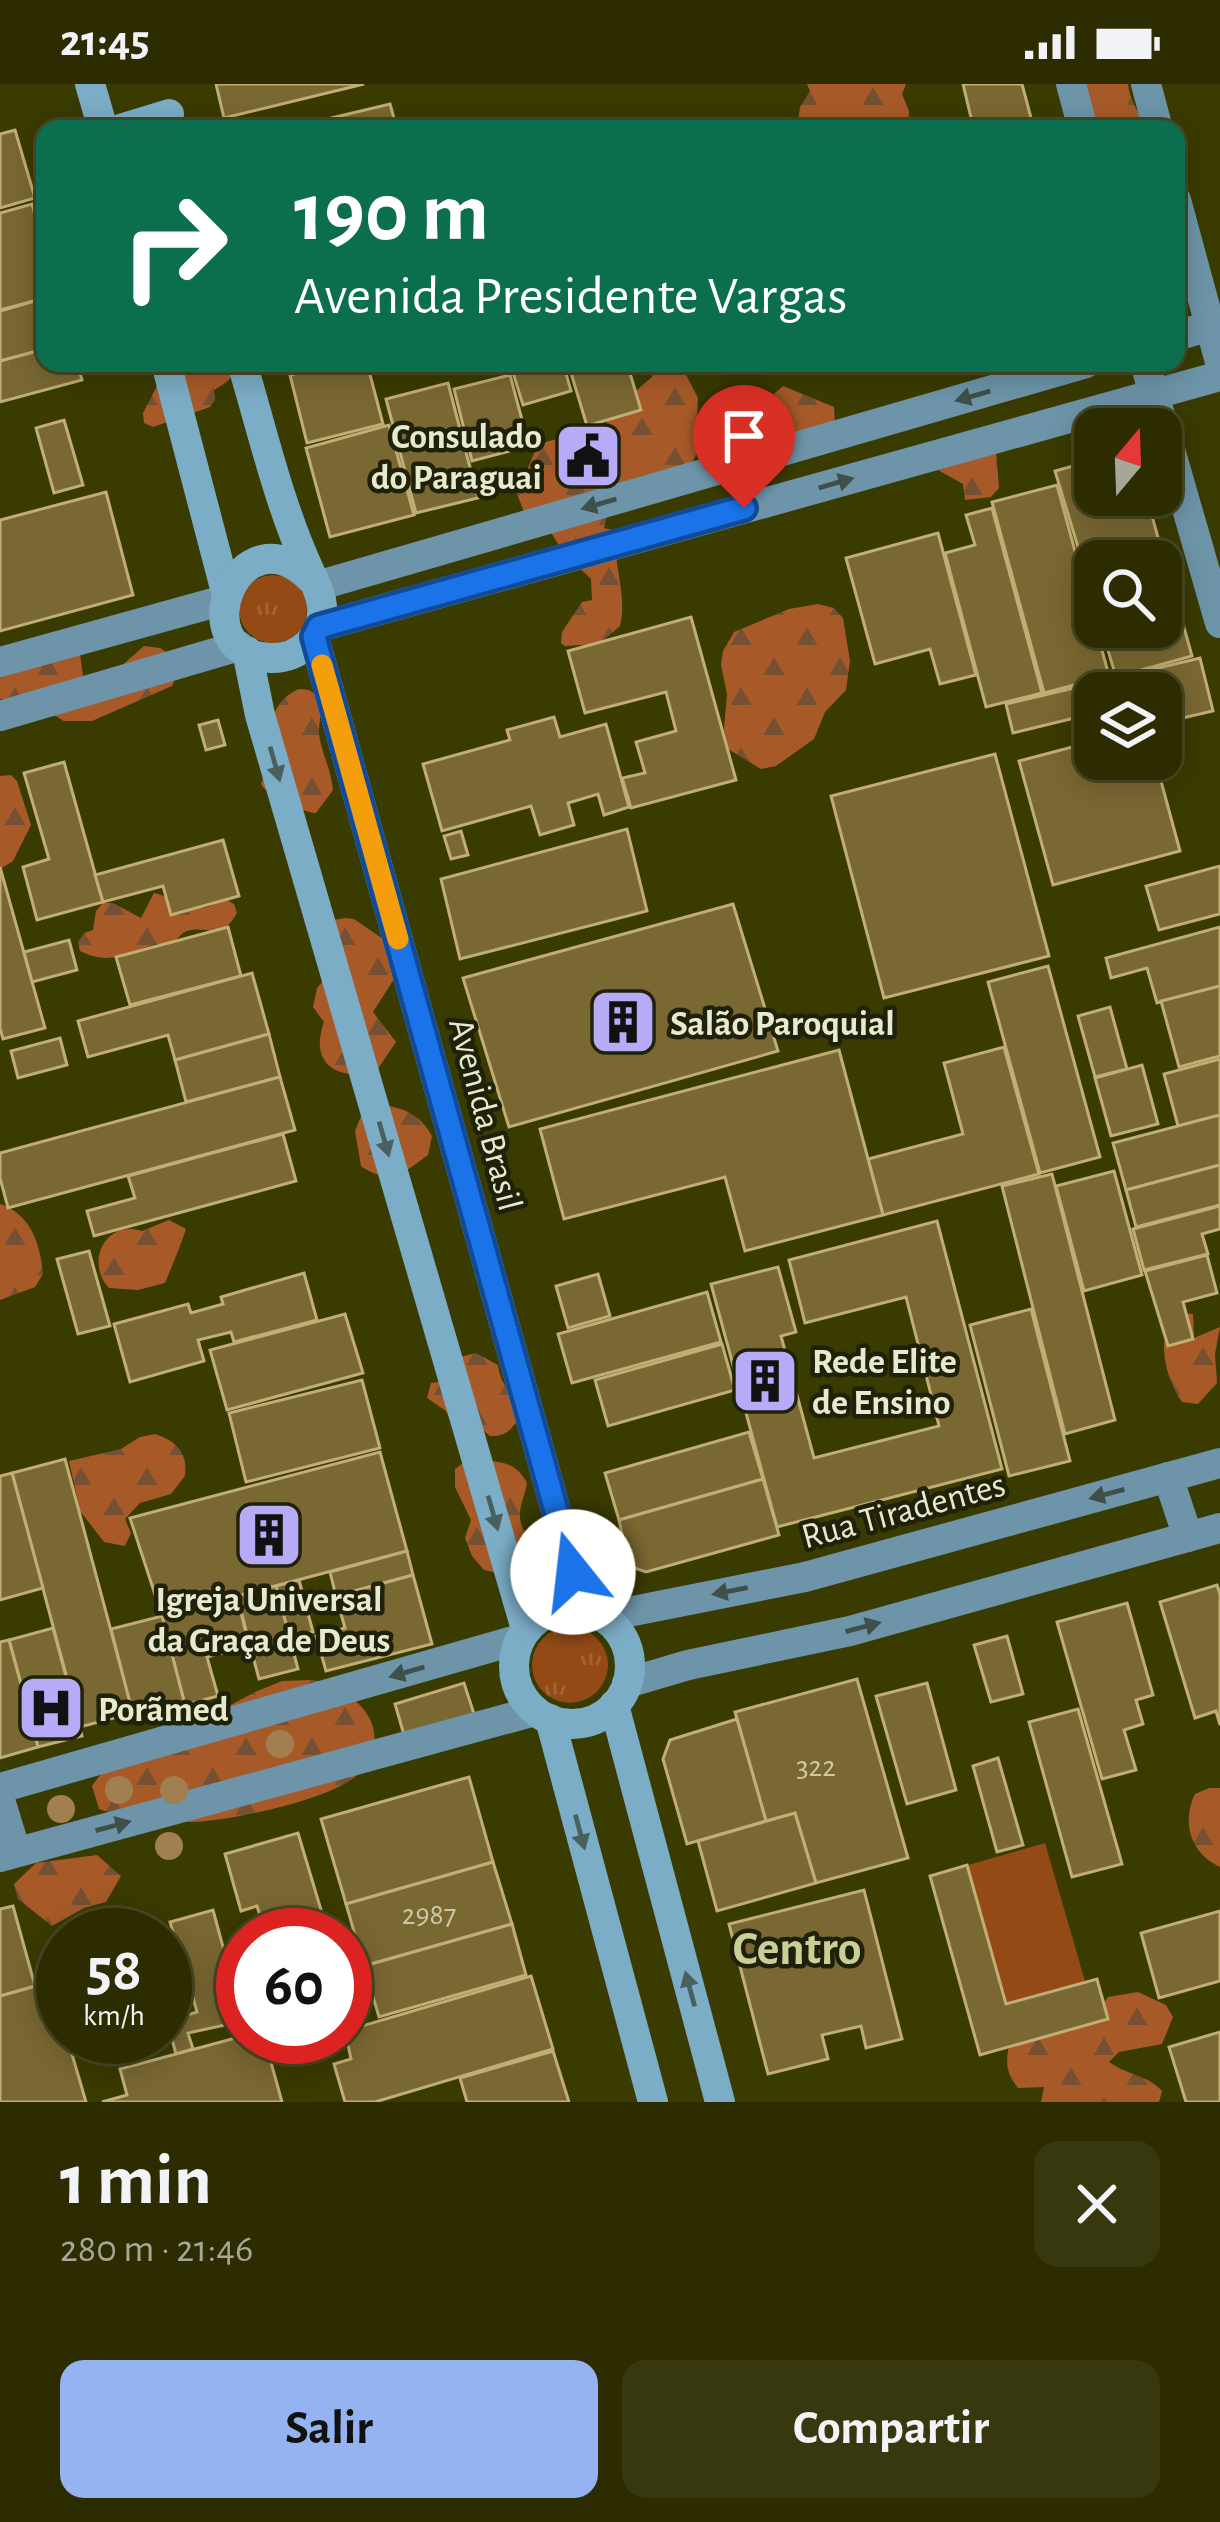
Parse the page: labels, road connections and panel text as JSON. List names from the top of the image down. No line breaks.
{"streets":{"main road":["Avenida Brasil","Rua Tiradentes"]},"crossings":[["Avenida Brasil","Rua Tiradentes"]],"districts":["Centro"],"places":{"public building":["Consulado do Paraguai"],"building":["Salão Paroquial","Rede Elite de Ensino","Igreja Universal da Graça de Deus"],"hospital":["Porãmed"]},"house_numbers":["322","2987"],"north":"top","page":{"status":"21:45","turn":["190 m","Avenida Presidente Vargas"],"speed":"58 km/h","limit":"60","heading":["1 min","280 m · 21:46"],"buttons":["Salir","Compartir"]}}
